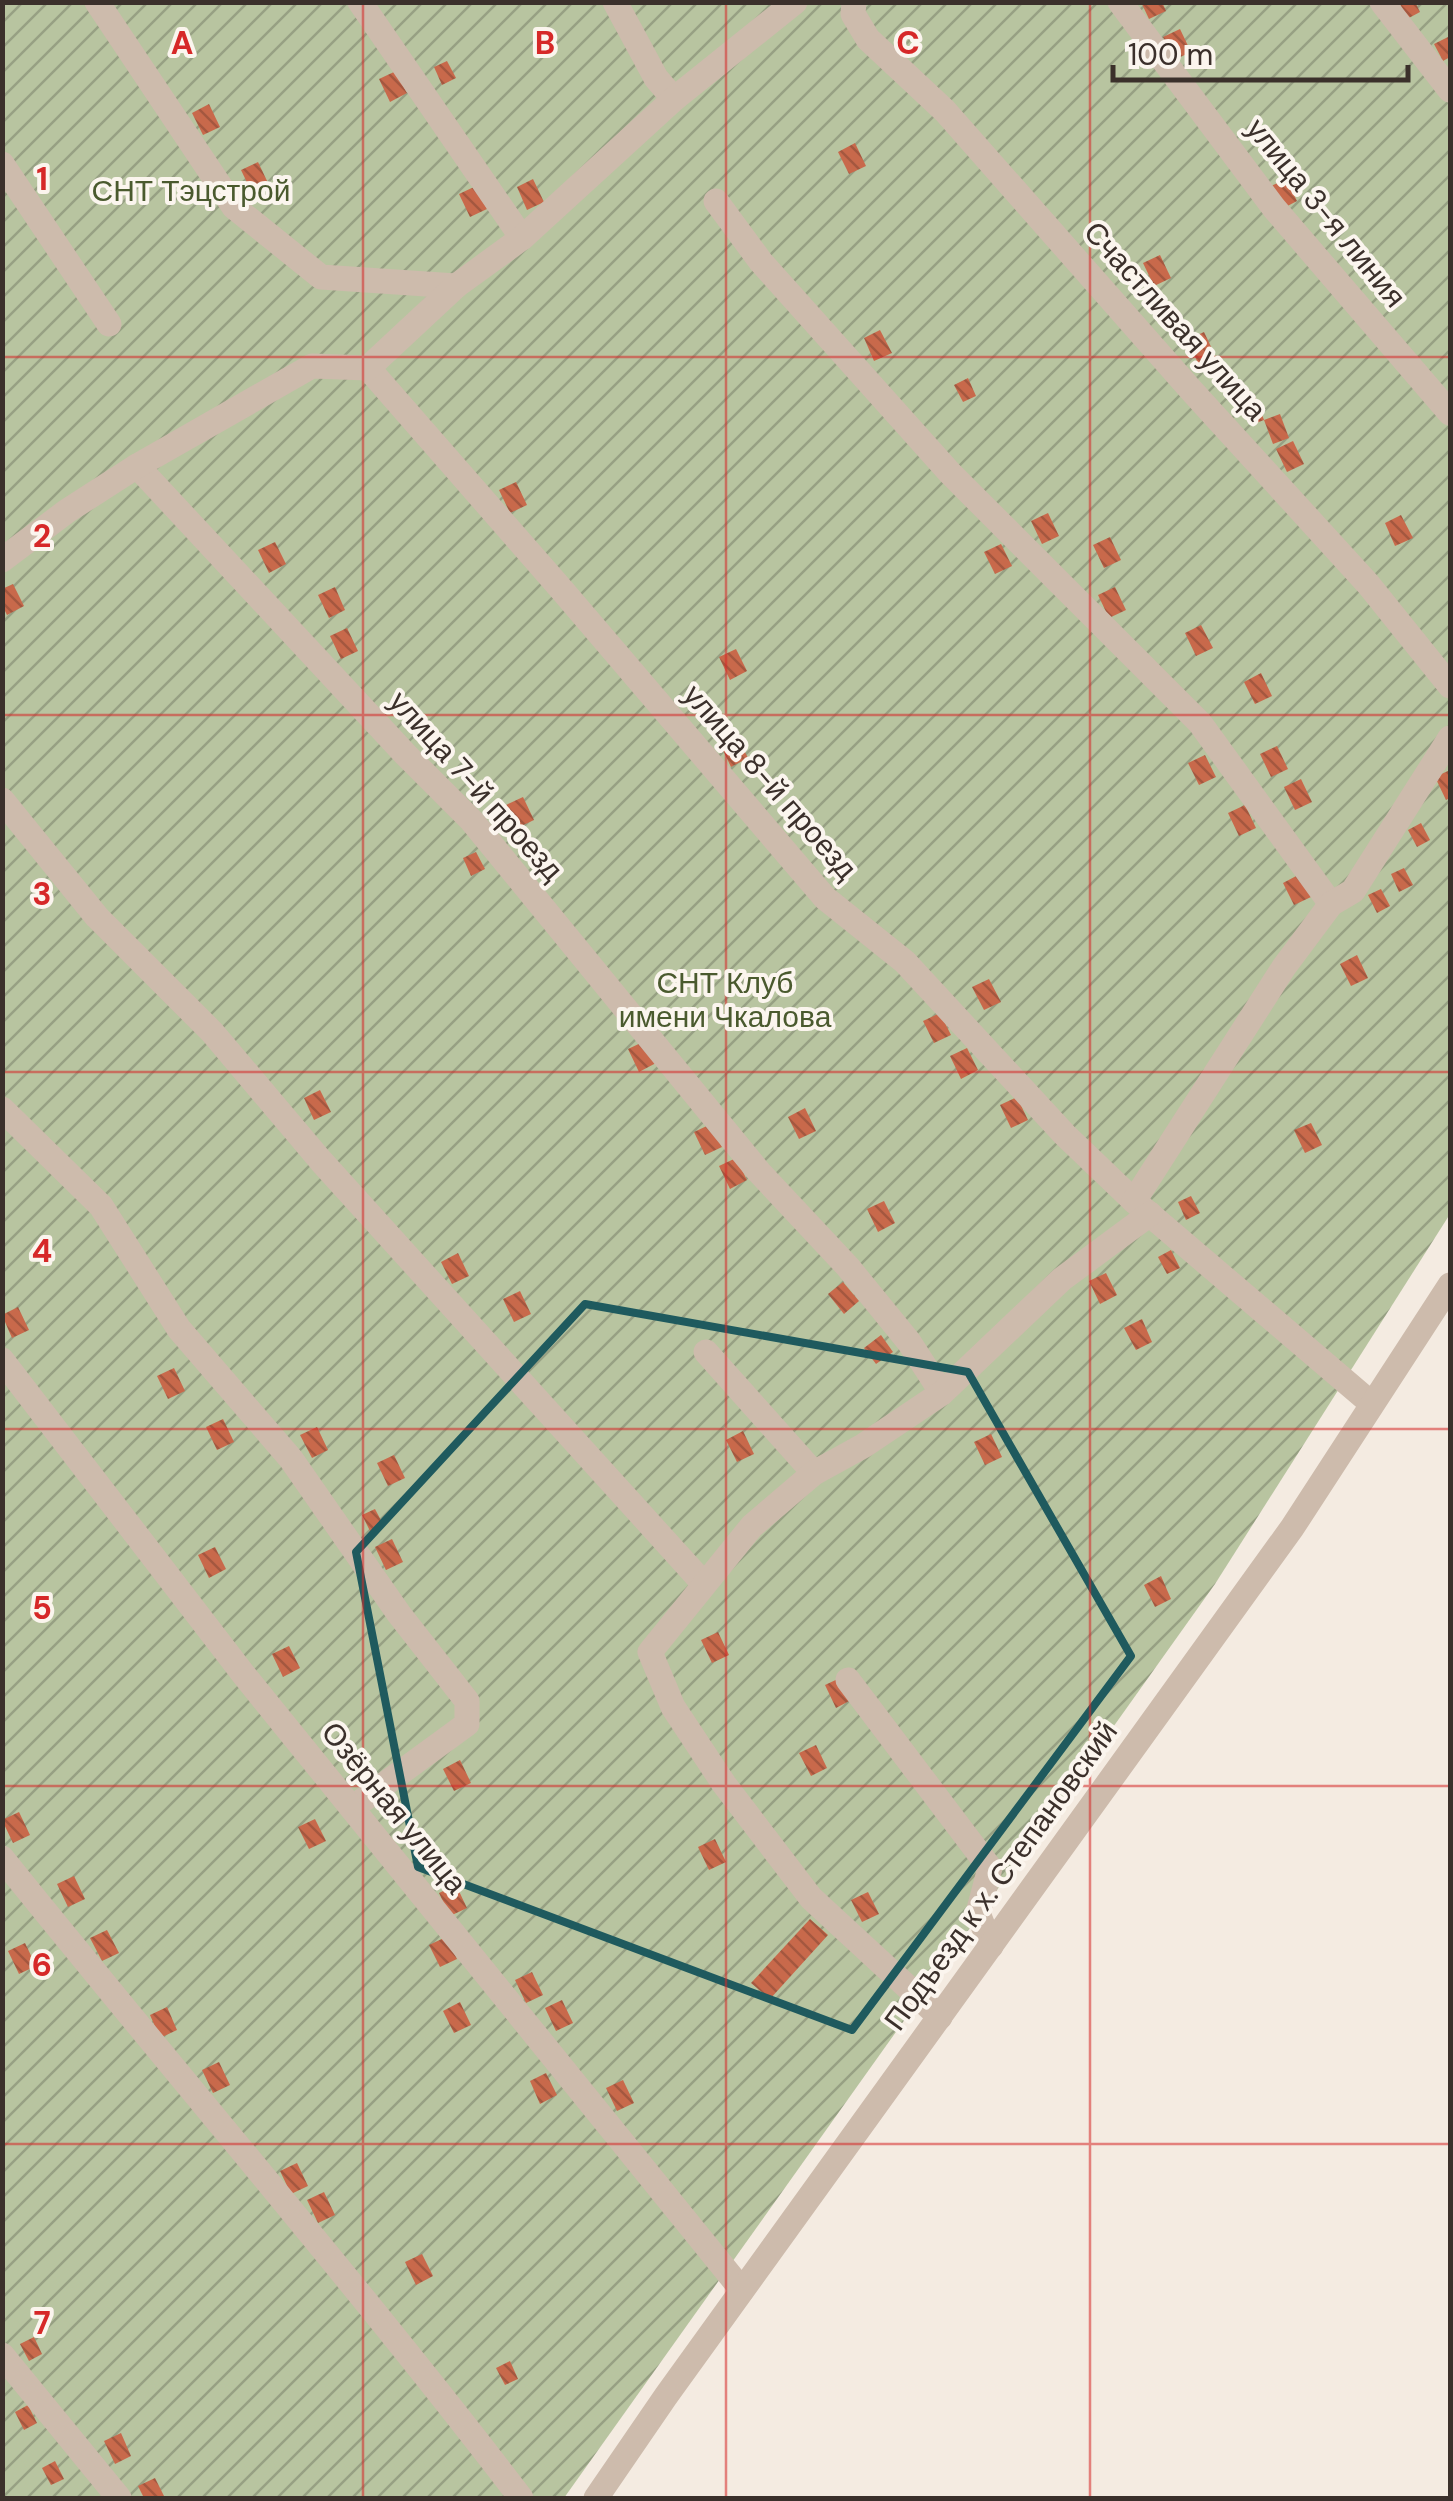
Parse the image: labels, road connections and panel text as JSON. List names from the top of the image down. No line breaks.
{"streets":{"street":["улица 3-я линия","Счастливая улица","улица 8-й проезд","улица 7-й проезд","Озёрная улица","Подъезд к х. Степановский"]},"crossings":[["улица 8-й проезд","Подъезд к х. Степановский"],["Озёрная улица","Подъезд к х. Степановский"]],"parks":["СНТ Тэцстрой","СНТ Клуб имени Чкалова"],"scale_bar":"100 m","grid":{"columns":["A","B","C"],"rows":["1","2","3","4","5","6","7"]}}
